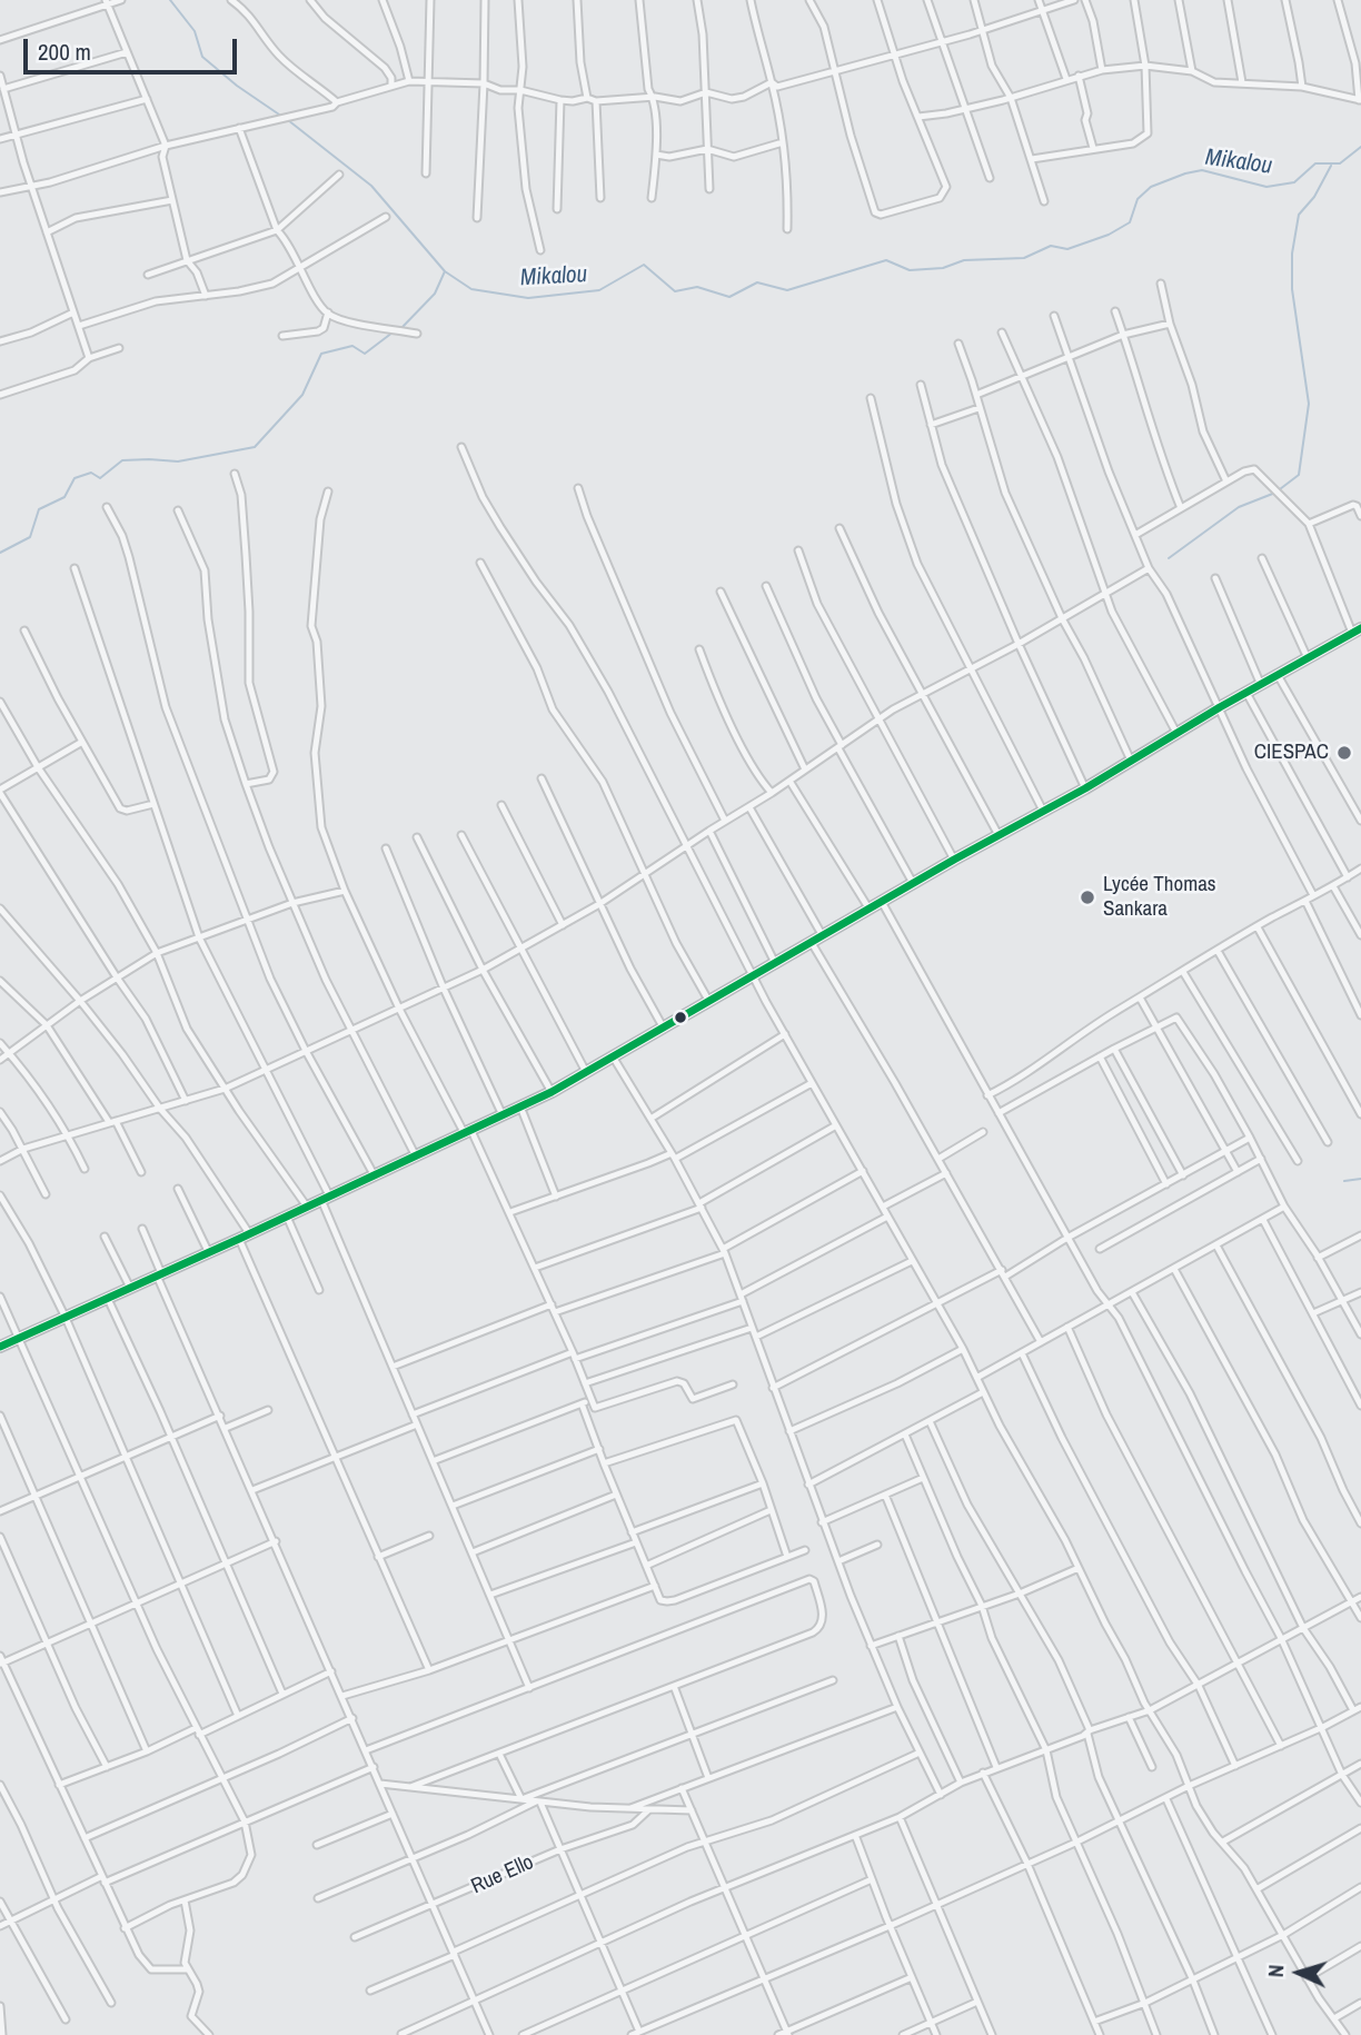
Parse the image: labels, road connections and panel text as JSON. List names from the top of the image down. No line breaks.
{"streets":{"street":["Rue Ello"]},"water":["Mikalou"],"places":["CIESPAC","Lycée Thomas Sankara"],"scale_bar":"200 m","north":"left"}
